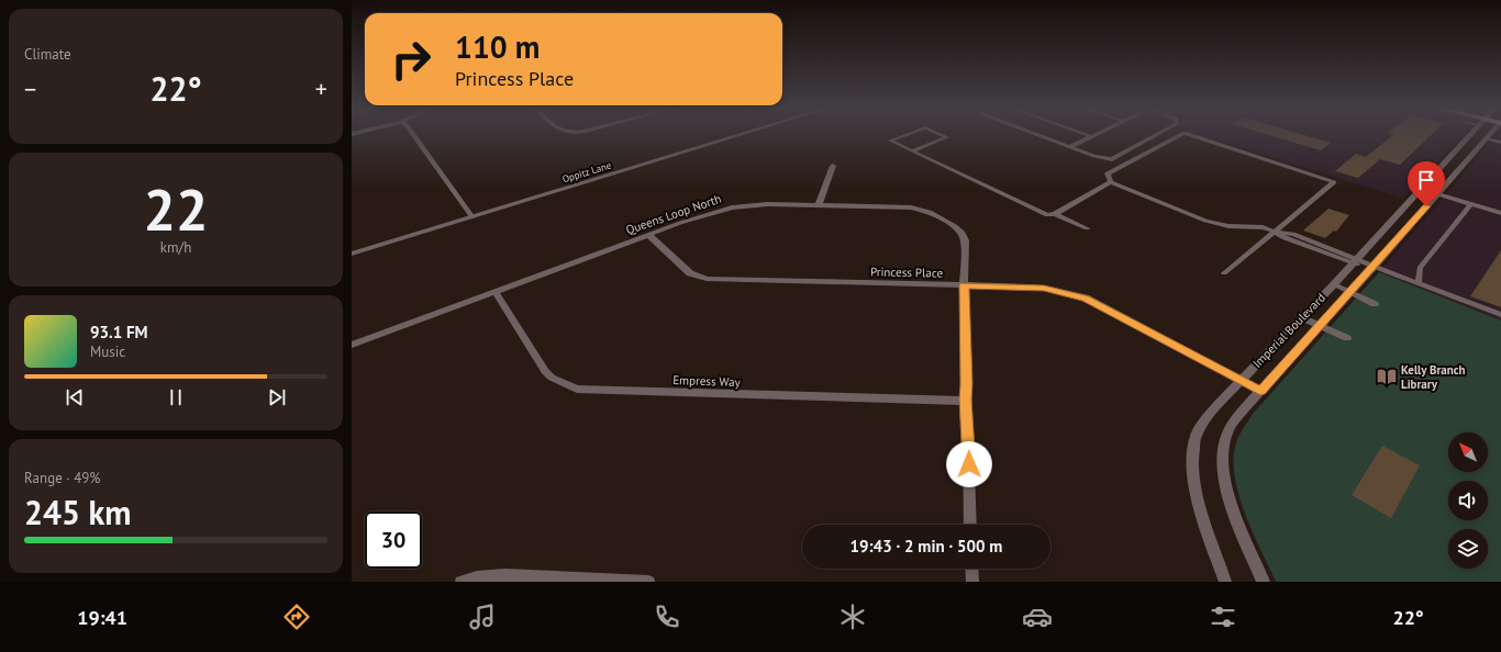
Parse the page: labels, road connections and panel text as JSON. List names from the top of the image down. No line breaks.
{"streets":{"street":["Oppitz Lane","Queens Loop North","Princess Place","Imperial Boulevard","Empress Way"]},"crossings":[["Queens Loop North","Princess Place"],["Queens Loop North","Empress Way"],["Princess Place","Imperial Boulevard"]],"places":{"library":["Kelly Branch Library"]},"north":"top left","page":{"tile":["Climate",["22","km/h"],["Range · 49%","245 km"]],"turn":["110 m","Princess Place"],"heat":["−","22°","+"],"song":["93.1 FM","Music"],"limit":"30","trip":"19:43 · 2 min · 500 m","tabs":["19:41","22°"]}}
